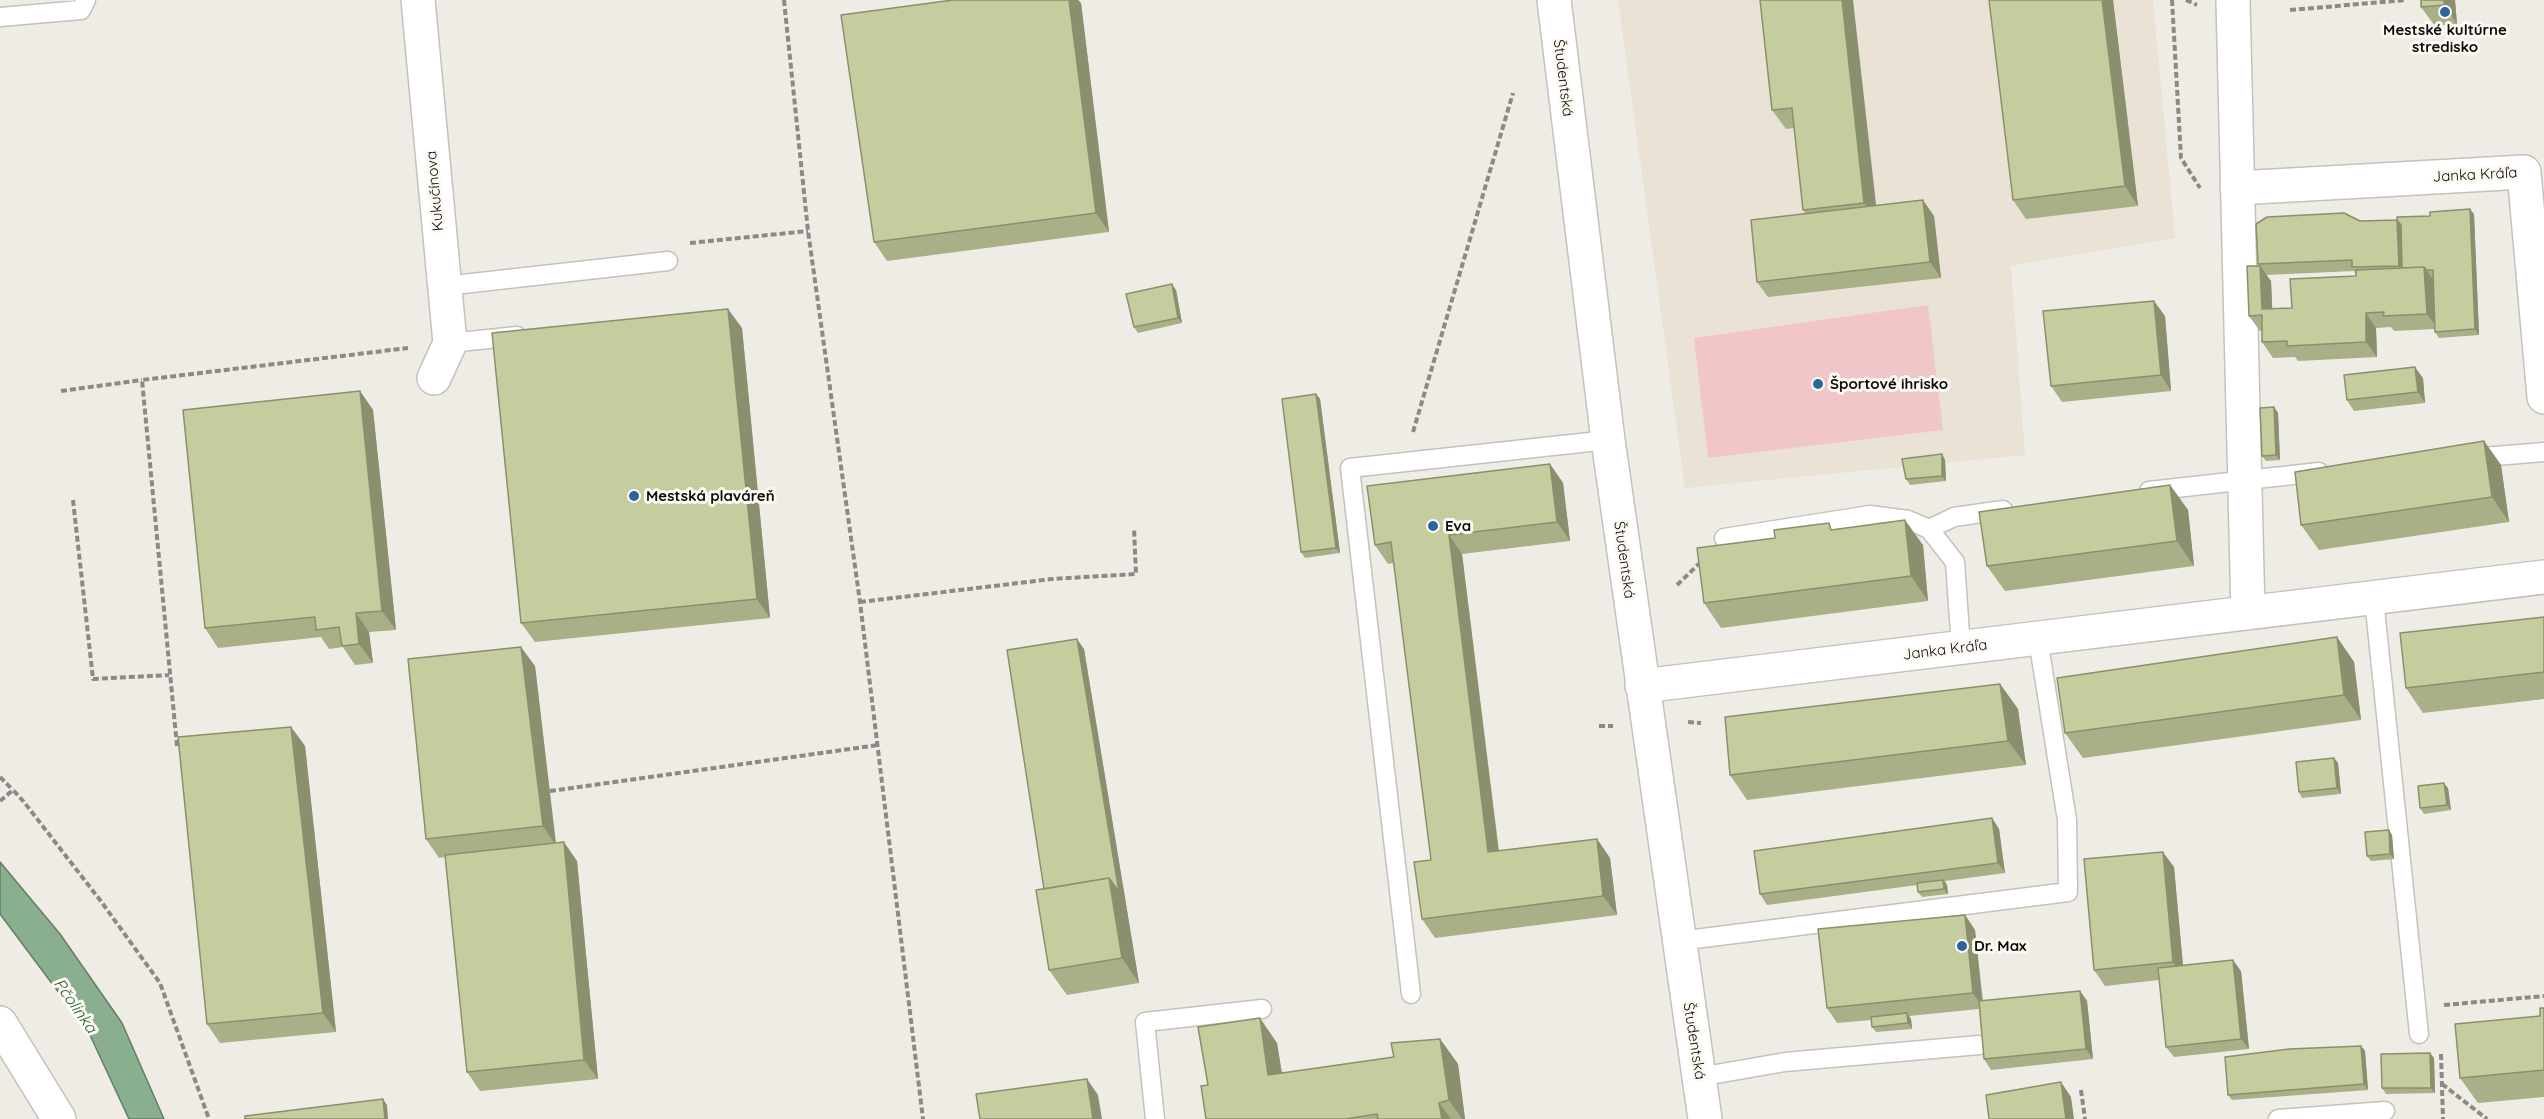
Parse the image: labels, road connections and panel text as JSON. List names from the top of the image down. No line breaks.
{"streets":{"street":["Študentská","Janka Kráľa","Kukučínova"]},"crossings":[["Študentská","Janka Kráľa"]],"water":["Pčolinka"],"places":["Mestské kultúrne stredisko","Športové ihrisko","Mestská plaváreň","Eva","Dr. Max"]}
